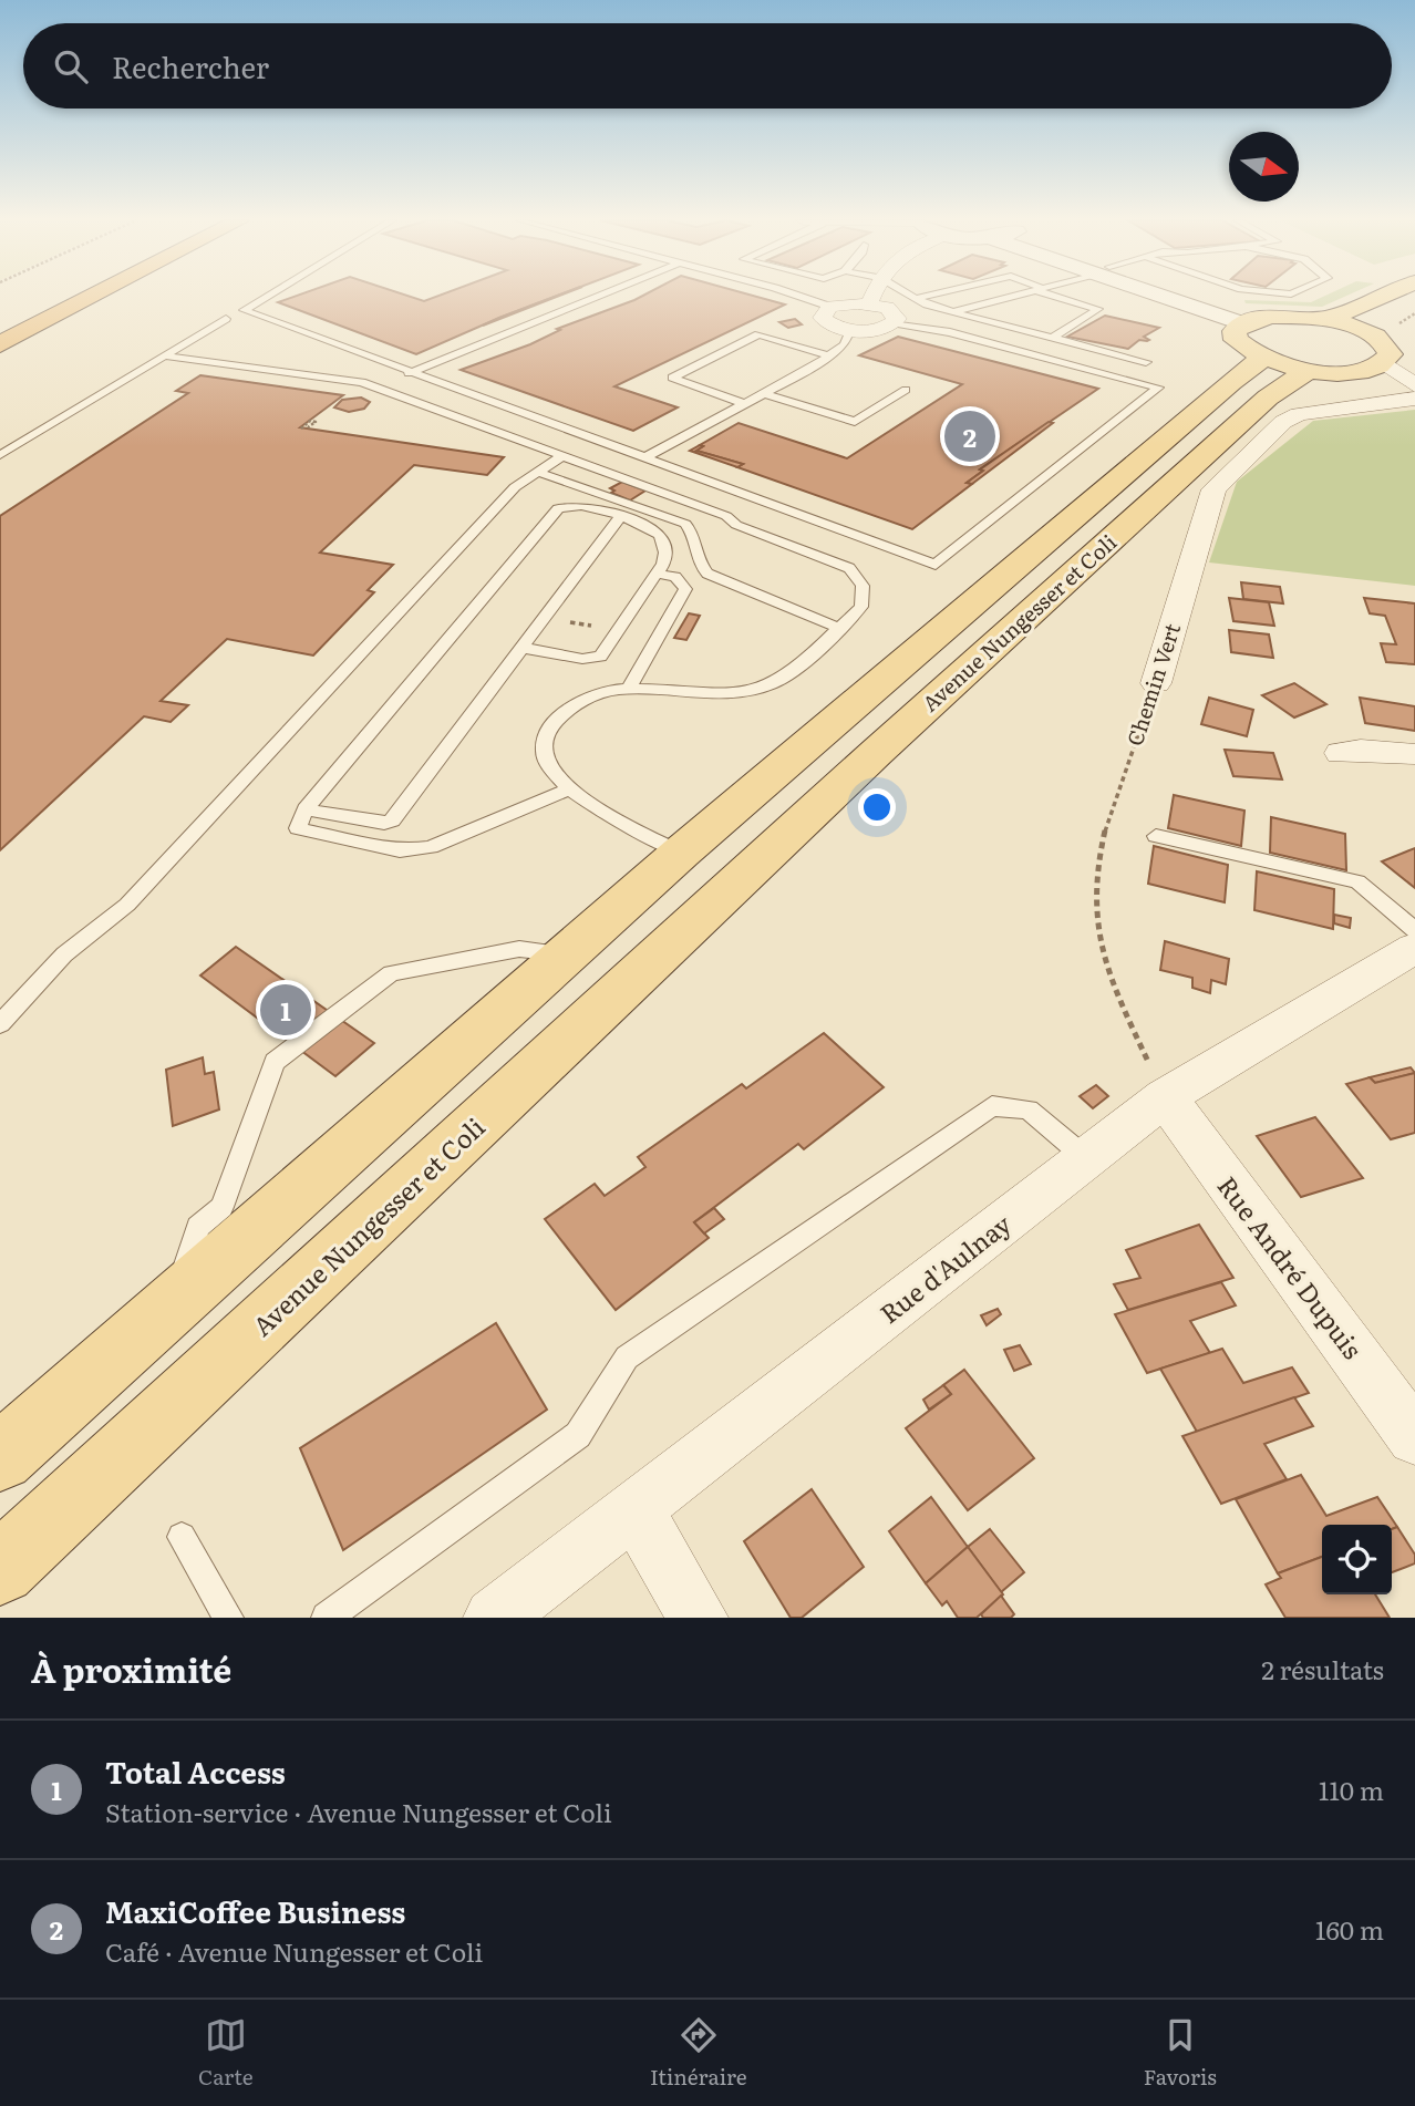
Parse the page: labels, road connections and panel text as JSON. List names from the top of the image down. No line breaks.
{"streets":{"main road":["Avenue Nungesser et Coli"],"street":["Chemin Vert","Rue André Dupuis","Rue d'Aulnay"]},"crossings":[["Chemin Vert","Rue André Dupuis"],["Chemin Vert","Rue d'Aulnay"],["Rue André Dupuis","Rue d'Aulnay"]],"north":"right","page":{"search":"Rechercher","pins":["2","1"],"heading":["À proximité","2 résultats"],"list":[{"mark":"1","name":"Total Access","note":"Station-service · Avenue Nungesser et Coli","value":"110 m"},{"mark":"2","name":"MaxiCoffee Business","note":"Café · Avenue Nungesser et Coli","value":"160 m"}],"nav":["Carte","Itinéraire","Favoris"]}}
